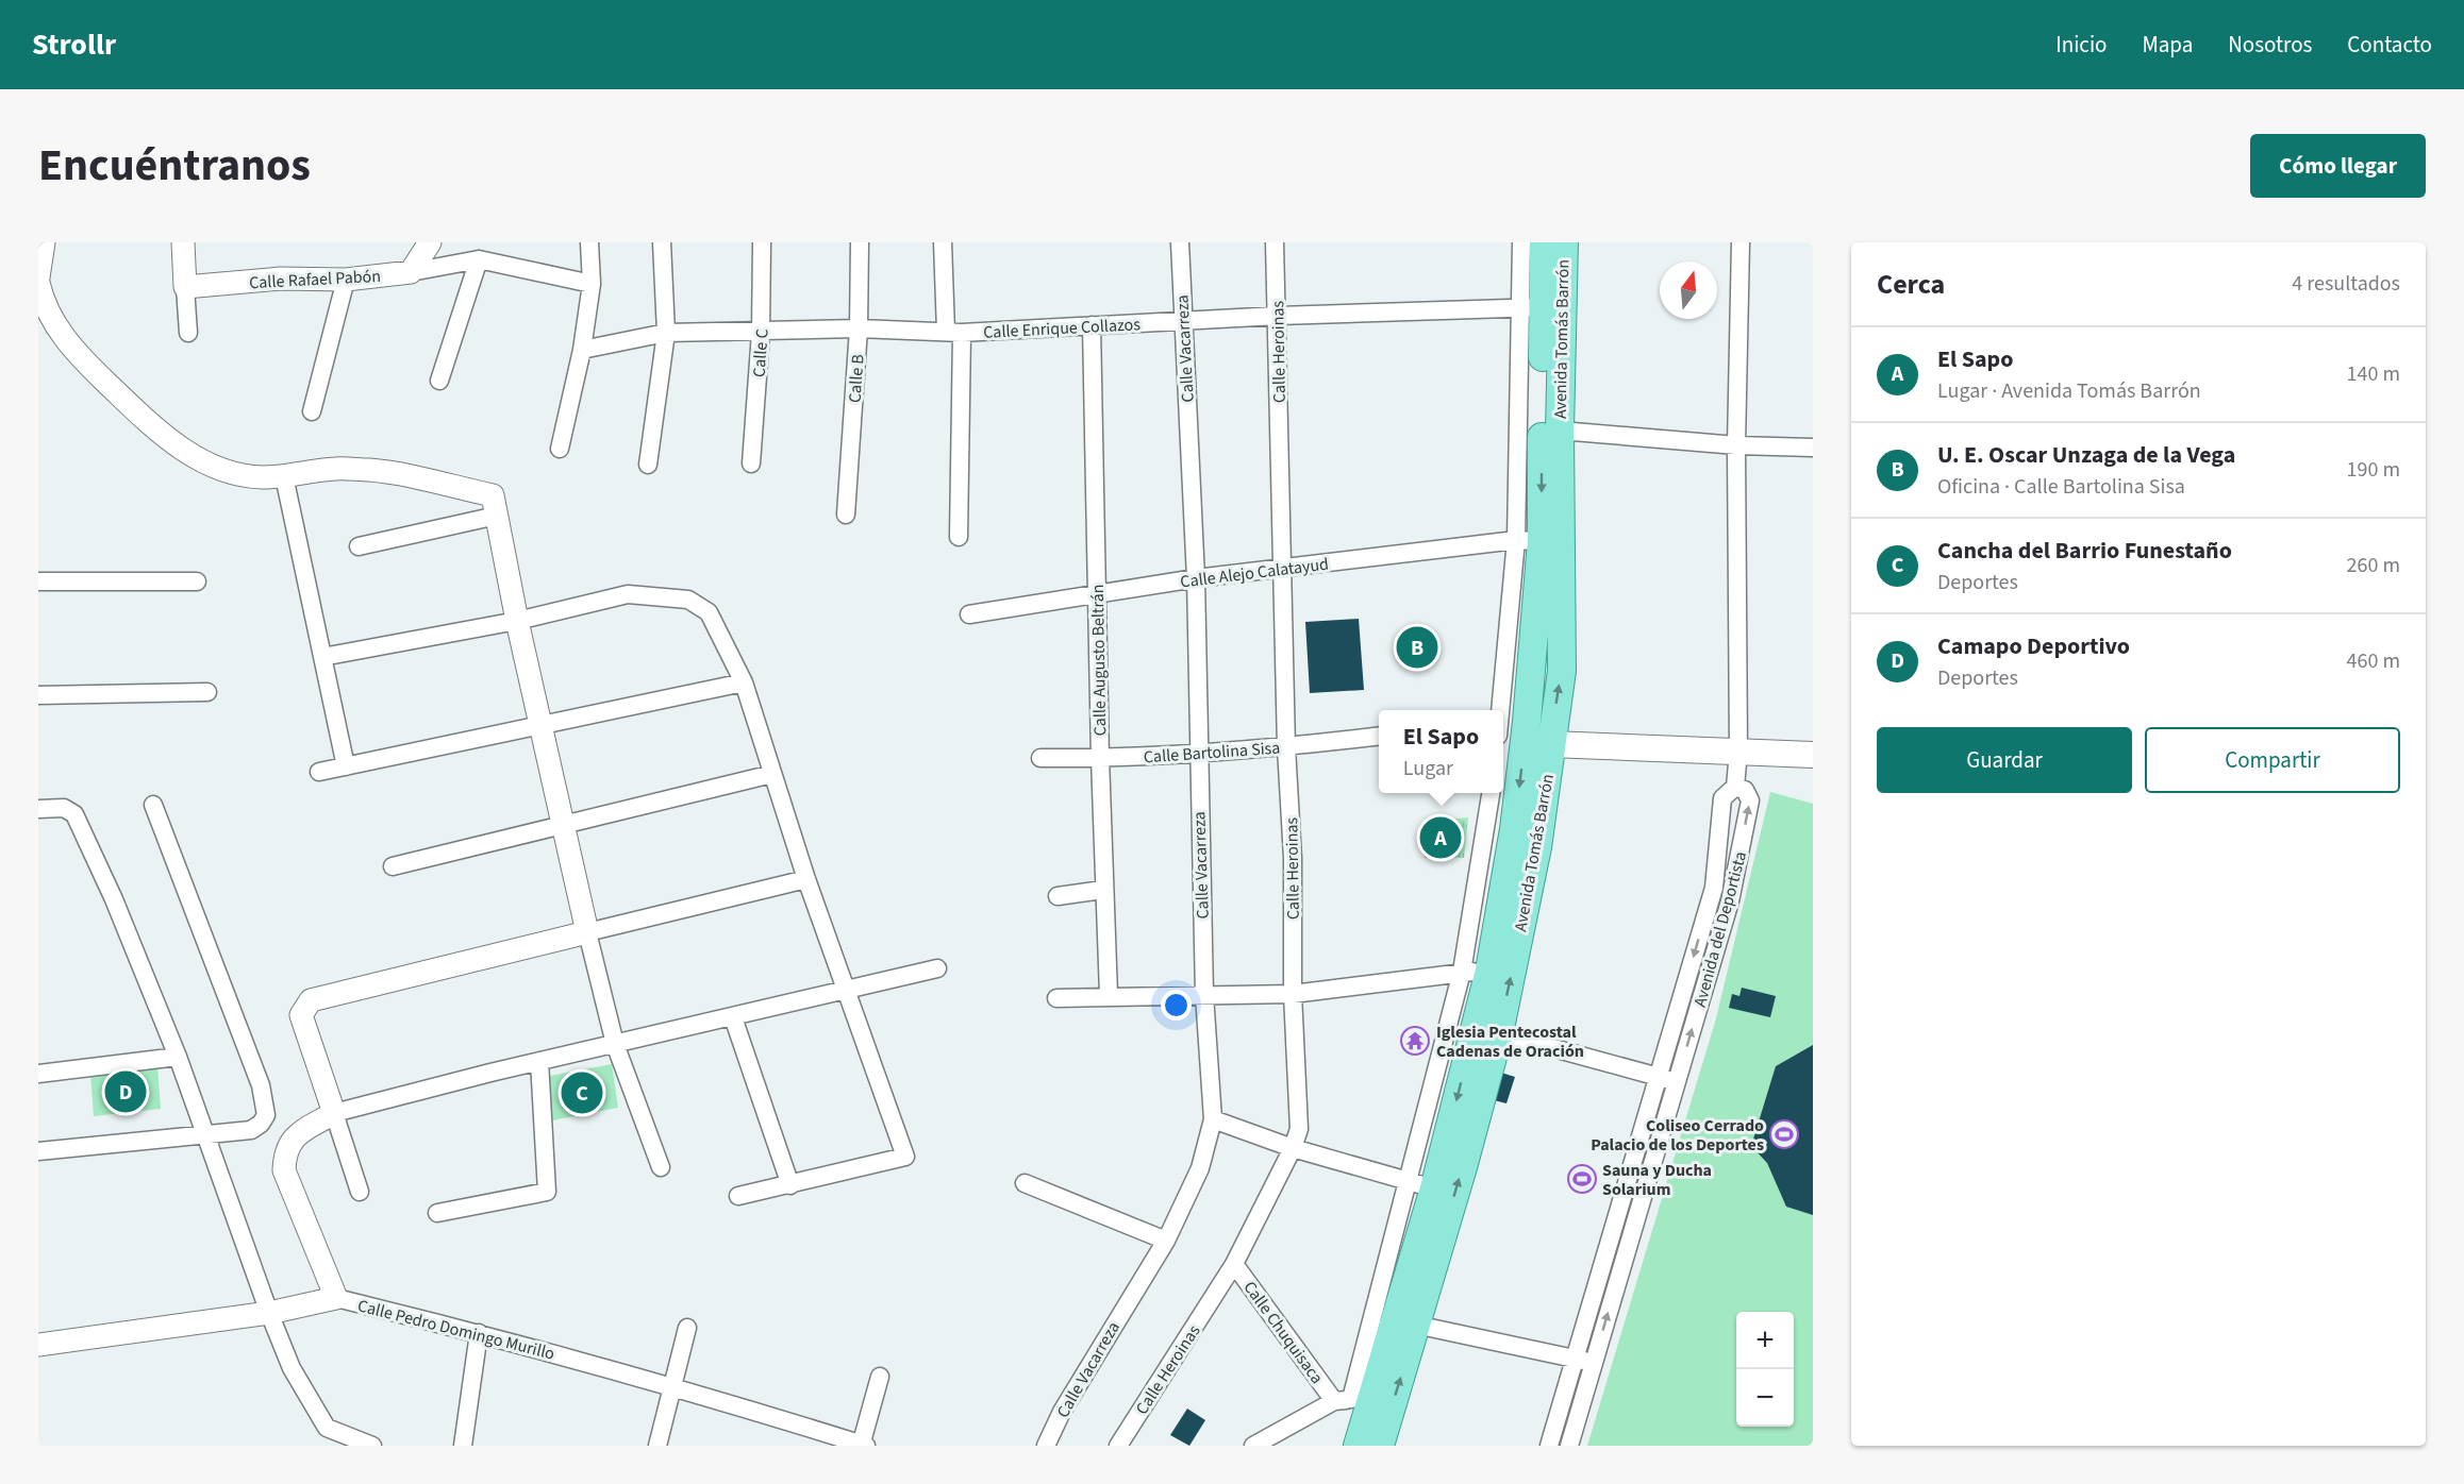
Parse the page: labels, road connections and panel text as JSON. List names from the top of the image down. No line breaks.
{"streets":{"main road":["Avenida Tomás Barrón"],"street":["Calle Rafael Pabón","Calle Enrique Collazos","Calle Vacarreza","Calle Heroinas","Calle C","Calle B","Calle Alejo Calatayud","Calle Augusto Beltrán","Calle Bartolina Sisa","Avenida del Deportista","Calle Pedro Domingo Murillo","Calle Chuquisaca"]},"crossings":[["Calle Enrique Collazos","Avenida Tomás Barrón"],["Calle Enrique Collazos","Calle Vacarreza"],["Calle Enrique Collazos","Calle Heroinas"],["Calle Enrique Collazos","Calle C"],["Calle Enrique Collazos","Calle B"],["Calle Enrique Collazos","Calle Augusto Beltrán"],["Avenida Tomás Barrón","Calle Alejo Calatayud"],["Avenida Tomás Barrón","Calle Chuquisaca"],["Calle Vacarreza","Calle Alejo Calatayud"],["Calle Vacarreza","Calle Bartolina Sisa"],["Calle Heroinas","Calle Alejo Calatayud"],["Calle Heroinas","Calle Bartolina Sisa"],["Calle Heroinas","Calle Chuquisaca"],["Calle Alejo Calatayud","Calle Augusto Beltrán"],["Calle Augusto Beltrán","Calle Bartolina Sisa"]],"places":{"temple":["Iglesia Pentecostal Cadenas de Oración"],"sports":["Coliseo Cerrado Palacio de los Deportes","Sauna y Ducha Solarium"]},"north":"top","page":{"header":"Strollr","nav":["Inicio","Mapa","Nosotros","Contacto"],"title":"Encuéntranos","buttons":["Cómo llegar",["Guardar","Compartir"]],"heading":["Cerca","4 resultados"],"list":[{"mark":"A","name":"El Sapo","note":"Lugar · Avenida Tomás Barrón","value":"140 m"},{"mark":"B","name":"U. E. Oscar Unzaga de la Vega","note":"Oficina · Calle Bartolina Sisa","value":"190 m"},{"mark":"C","name":"Cancha del Barrio Funestaño","note":"Deportes","value":"260 m"},{"mark":"D","name":"Camapo Deportivo","note":"Deportes","value":"460 m"}],"pins":["B","A","D","C"],"popup":["El Sapo","Lugar"],"map_buttons":["+","−"]}}
